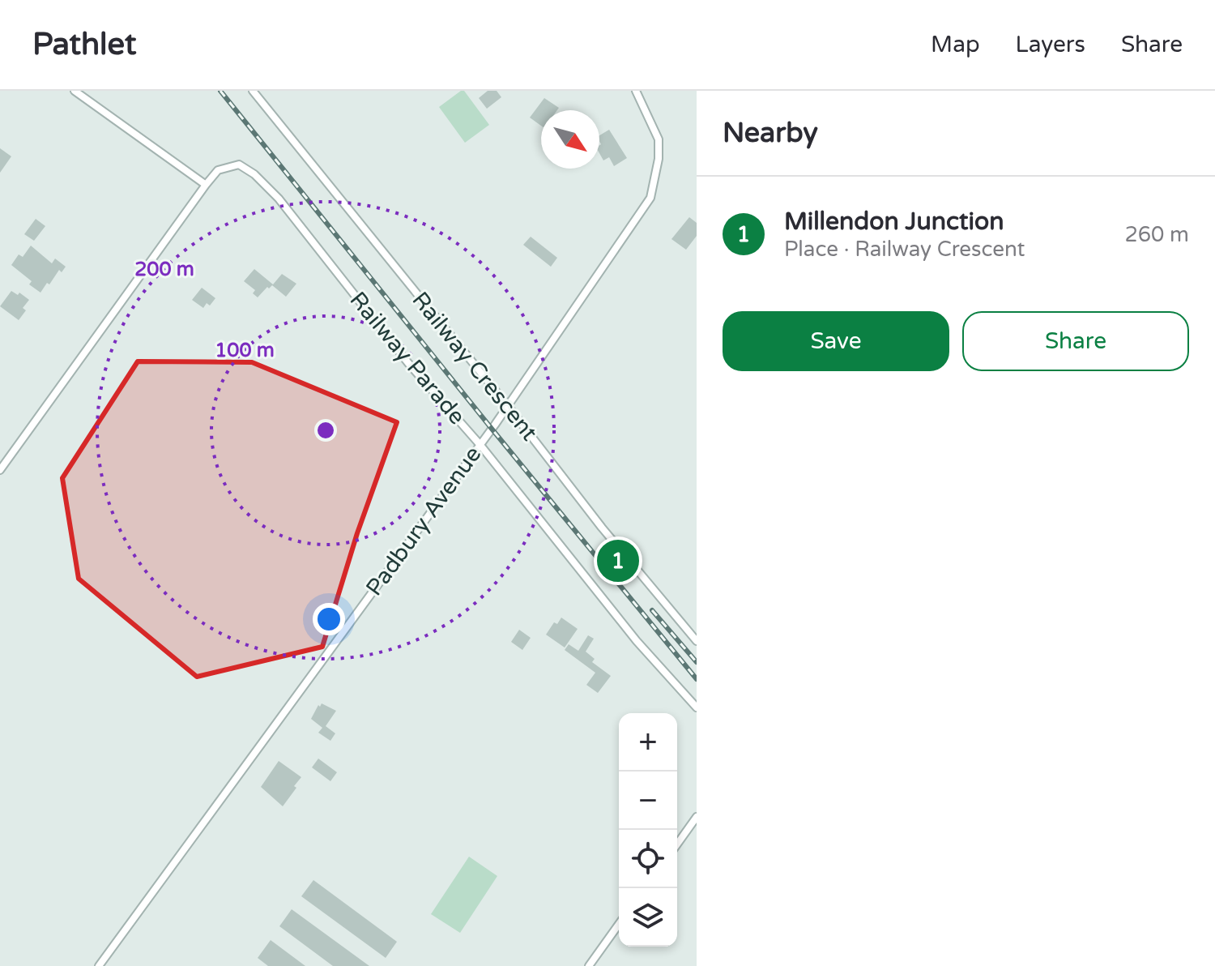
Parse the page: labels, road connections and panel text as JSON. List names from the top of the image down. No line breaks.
{"streets":{"street":["Railway Parade","Railway Crescent","Padbury Avenue"]},"crossings":[["Railway Parade","Padbury Avenue"],["Railway Crescent","Padbury Avenue"]],"north":"bottom right","page":{"header":"Pathlet","nav":["Map","Layers","Share"],"heading":"Nearby","list":[{"mark":"1","name":"Millendon Junction","note":"Place · Railway Crescent","value":"260 m"}],"buttons":["Save","Share"],"pins":"1","map_buttons":["+","−"]},"rings":["200 m","100 m"]}
